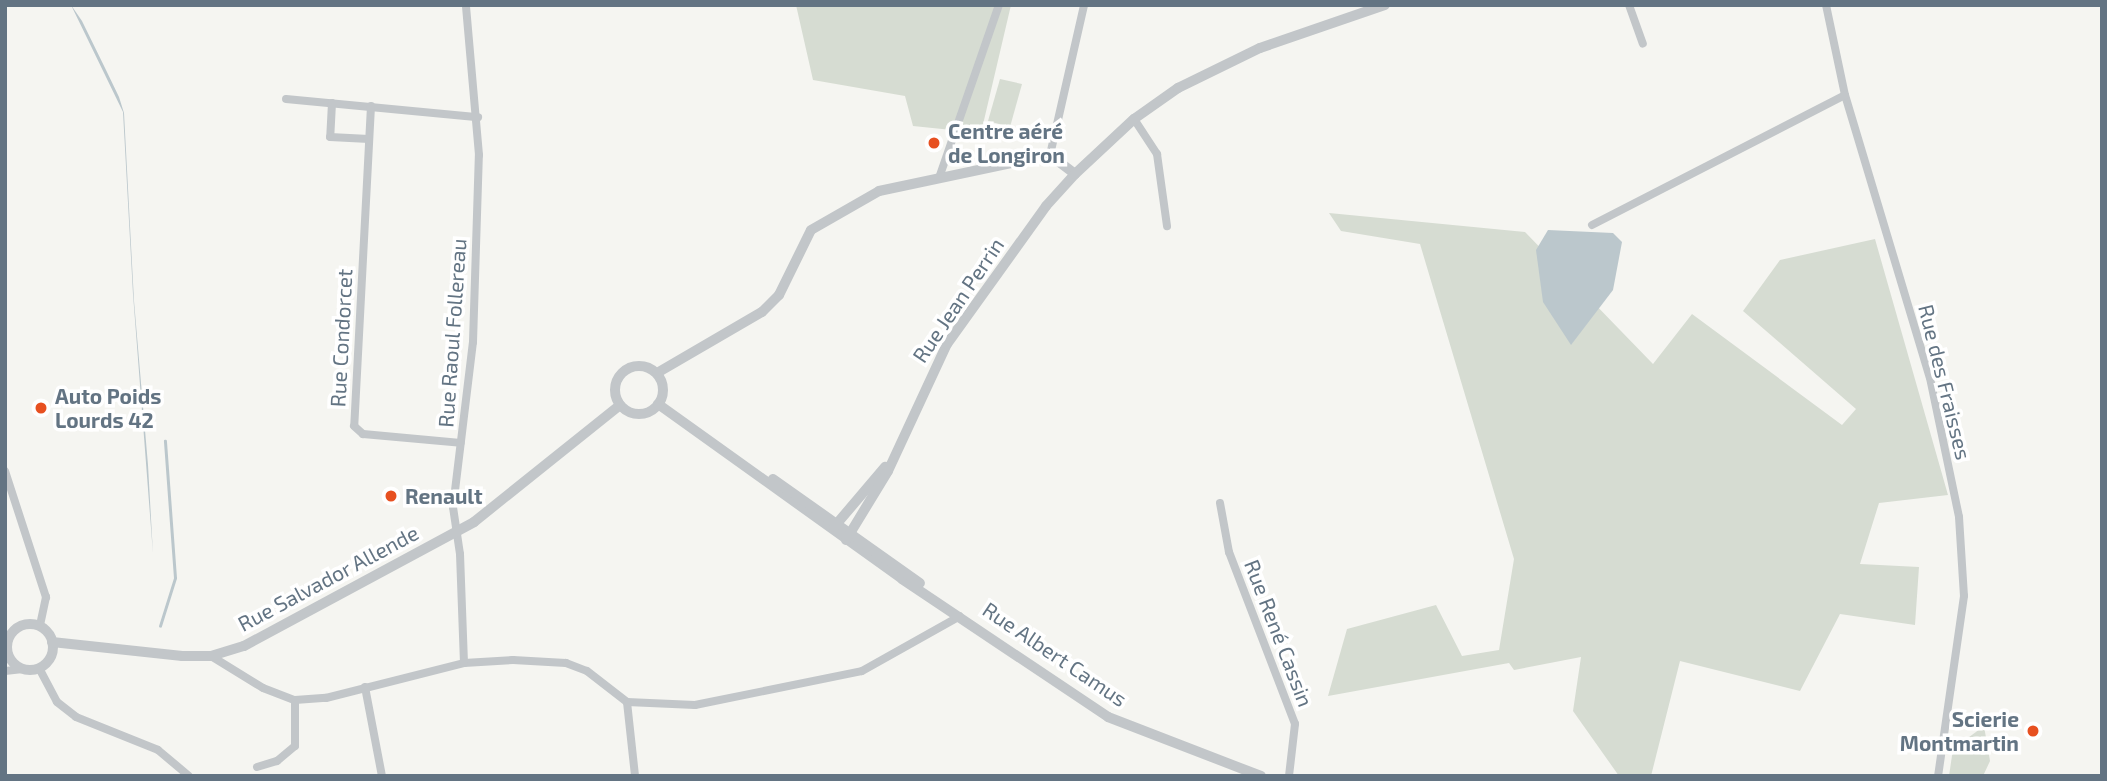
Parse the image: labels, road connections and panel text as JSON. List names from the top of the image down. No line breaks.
{"streets":{"street":["Rue Jean Perrin","Rue Raoul Follereau","Rue Condorcet","Rue des Fraisses","Rue Salvador Allende","Rue René Cassin","Rue Albert Camus"]},"crossings":[["Rue Jean Perrin","Rue Albert Camus"],["Rue Raoul Follereau","Rue Condorcet"],["Rue Raoul Follereau","Rue Salvador Allende"],["Rue Salvador Allende","Rue Albert Camus"]],"places":["Centre aéré de Longiron","Auto Poids Lourds 42","Renault","Scierie Montmartin"]}
